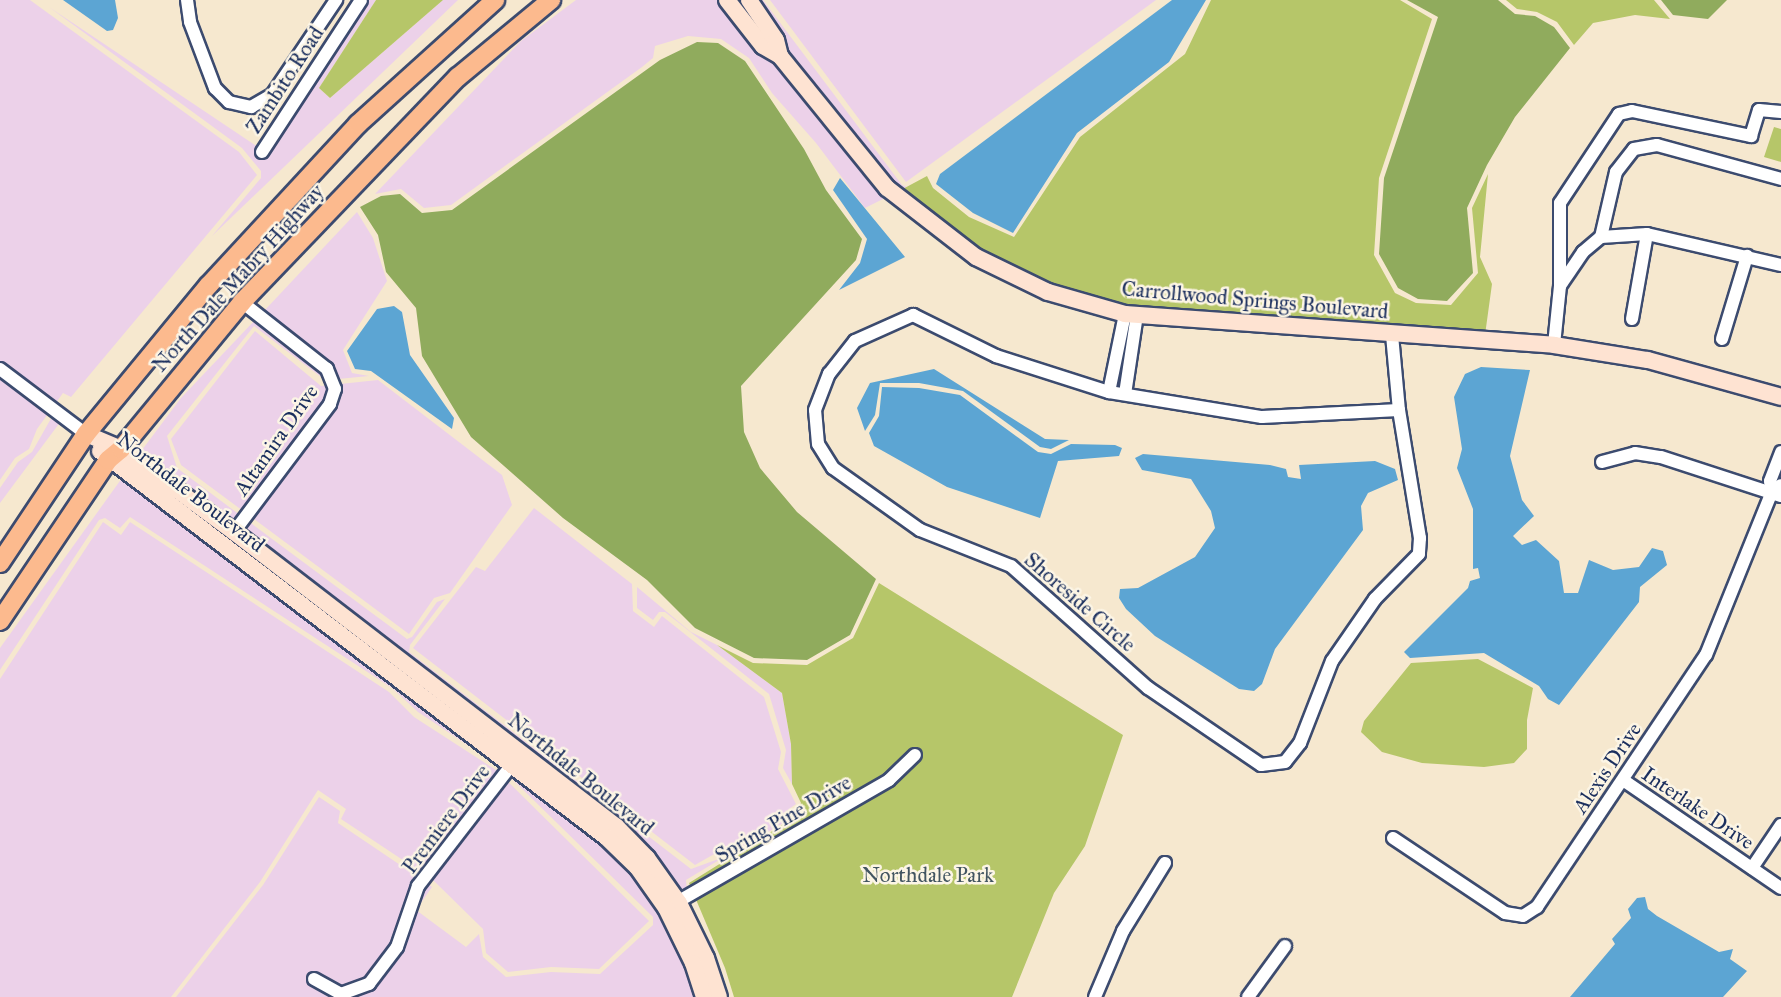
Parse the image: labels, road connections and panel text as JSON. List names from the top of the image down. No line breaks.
{"streets":{"main road":["North Dale Mabry Highway"],"street":["Zambito Road","Carrollwood Springs Boulevard","Altamira Drive","Northdale Boulevard","Shoreside Circle","Alexis Drive","Interlake Drive","Premiere Drive","Spring Pine Drive"]},"crossings":[["North Dale Mabry Highway","Altamira Drive"],["North Dale Mabry Highway","Northdale Boulevard"],["Carrollwood Springs Boulevard","Shoreside Circle"],["Altamira Drive","Northdale Boulevard"],["Northdale Boulevard","Premiere Drive"],["Northdale Boulevard","Spring Pine Drive"],["Alexis Drive","Interlake Drive"]],"parks":["Northdale Park"]}
